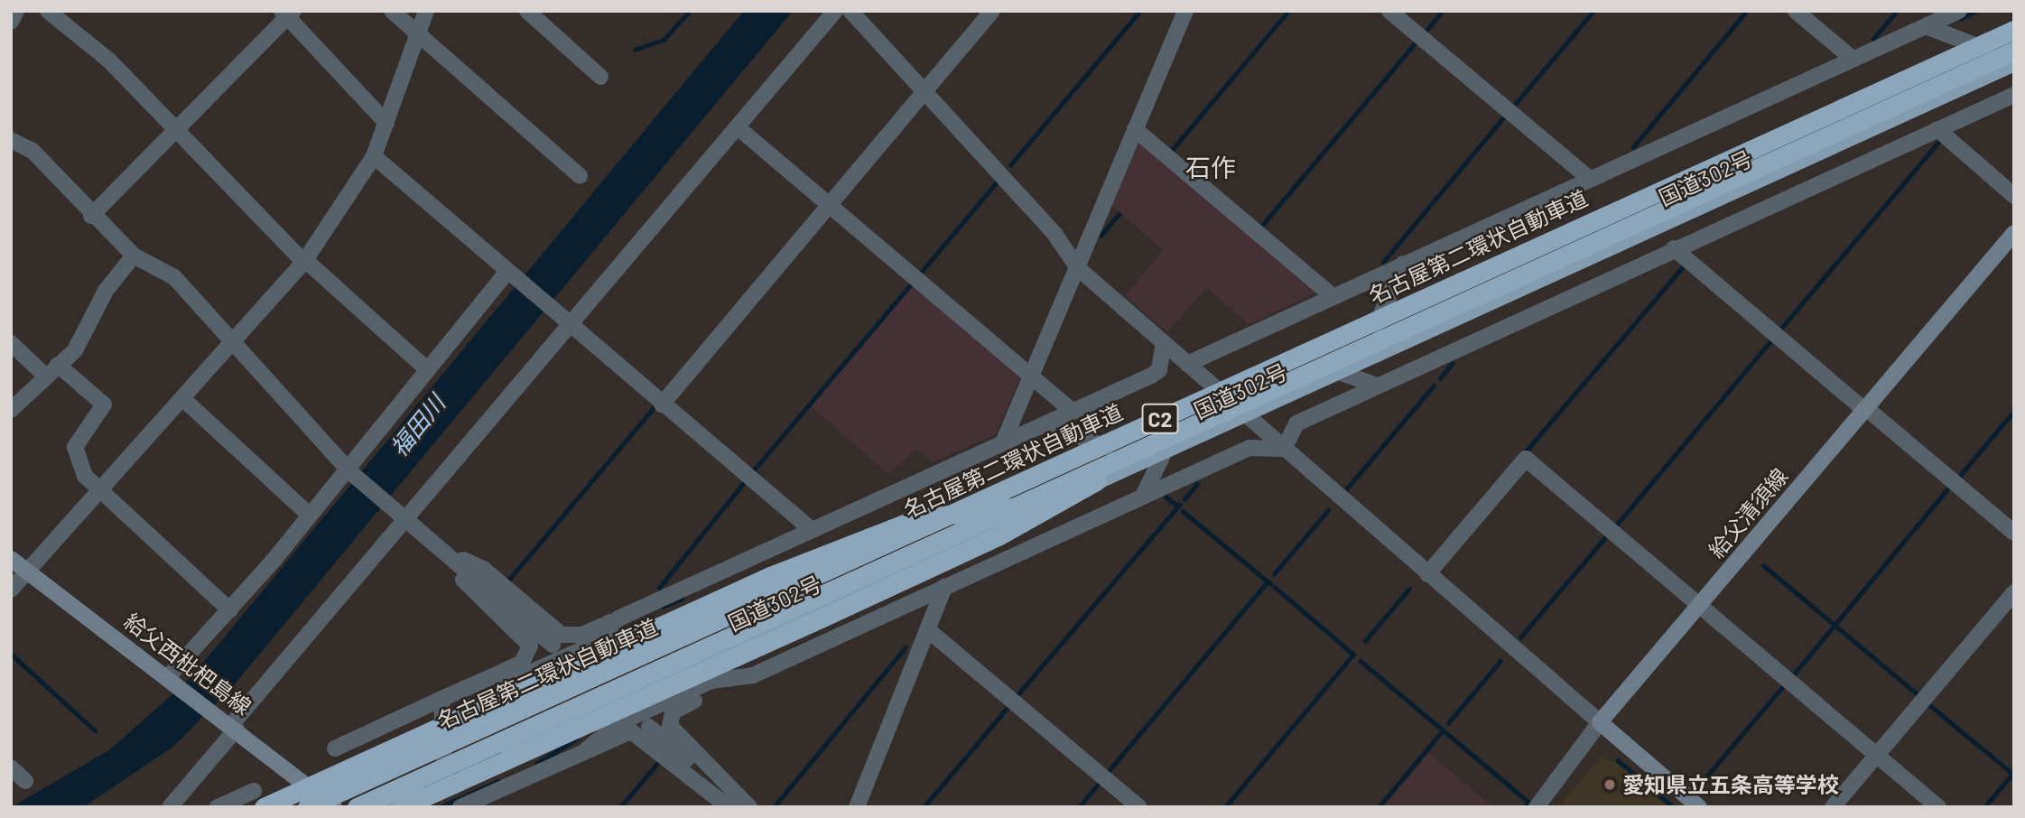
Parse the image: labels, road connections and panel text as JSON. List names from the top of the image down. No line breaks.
{"streets":{"highway":["国道302号","名古屋第二環状自動車道","C2"],"main road":["給父清須線","給父西枇杷島線"]},"districts":["石作"],"water":["福田川"],"places":["愛知県立五条高等学校"]}
